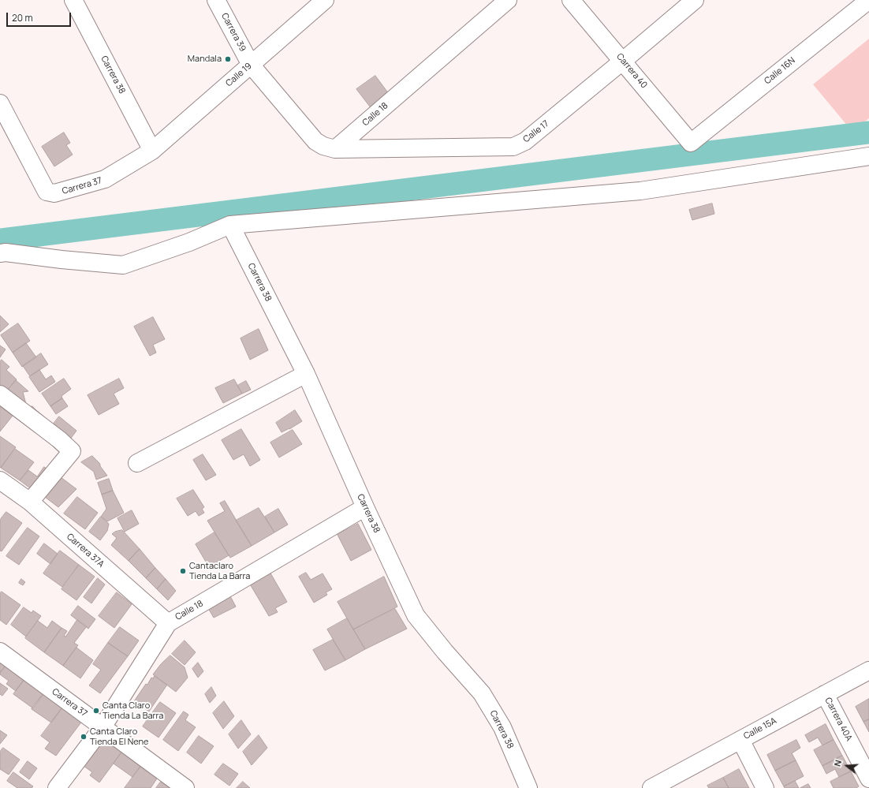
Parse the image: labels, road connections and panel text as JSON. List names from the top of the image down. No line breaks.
{"streets":{"street":["Carrera 39","Carrera 40","Calle 16N","Carrera 38","Calle 19","Calle 18","Calle 17","Carrera 37","Carrera 37A","Carrera 40A","Calle 15A"]},"crossings":[["Carrera 39","Calle 19"],["Carrera 40","Calle 16N"],["Carrera 40","Calle 17"],["Carrera 38","Calle 19"],["Carrera 38","Calle 18"],["Carrera 38","Carrera 37"],["Calle 19","Carrera 37"],["Calle 18","Calle 17"],["Calle 18","Carrera 37"],["Calle 18","Carrera 37A"],["Carrera 40A","Calle 15A"]],"places":["Mandala","Cantaclaro Tienda La Barra","Canta Claro Tienda La Barra","Canta Claro Tienda El Nene"],"scale_bar":"20 m","north":"left"}
